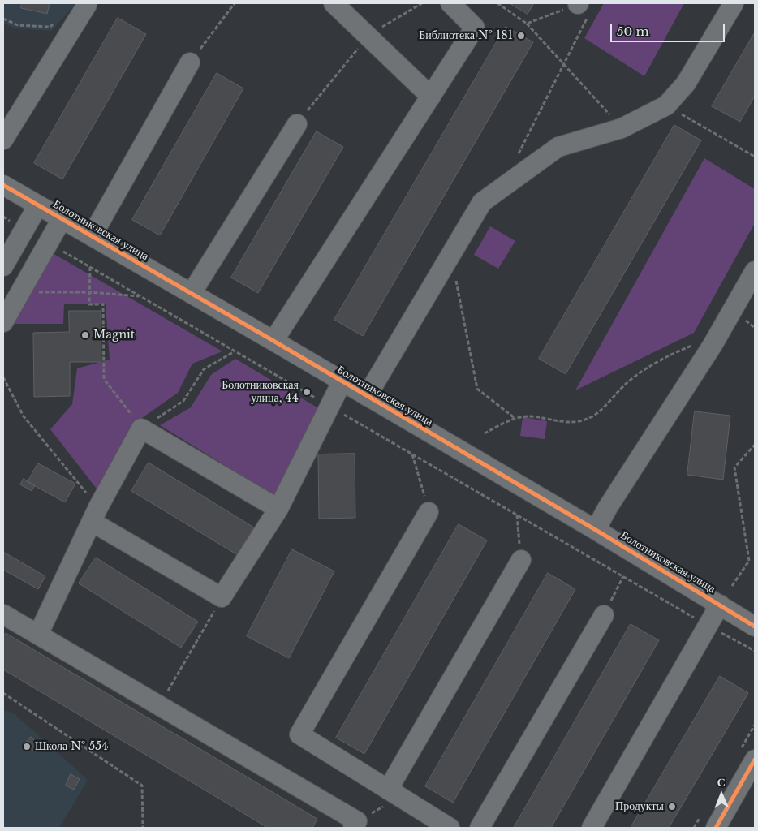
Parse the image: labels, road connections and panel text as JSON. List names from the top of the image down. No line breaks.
{"streets":{"street":["Болотниковская улица"]},"places":["Библиотека № 181","Magnit","Болотниковская улица, 44","Школа № 554","Продукты"],"scale_bar":"50 m","north":"top"}
